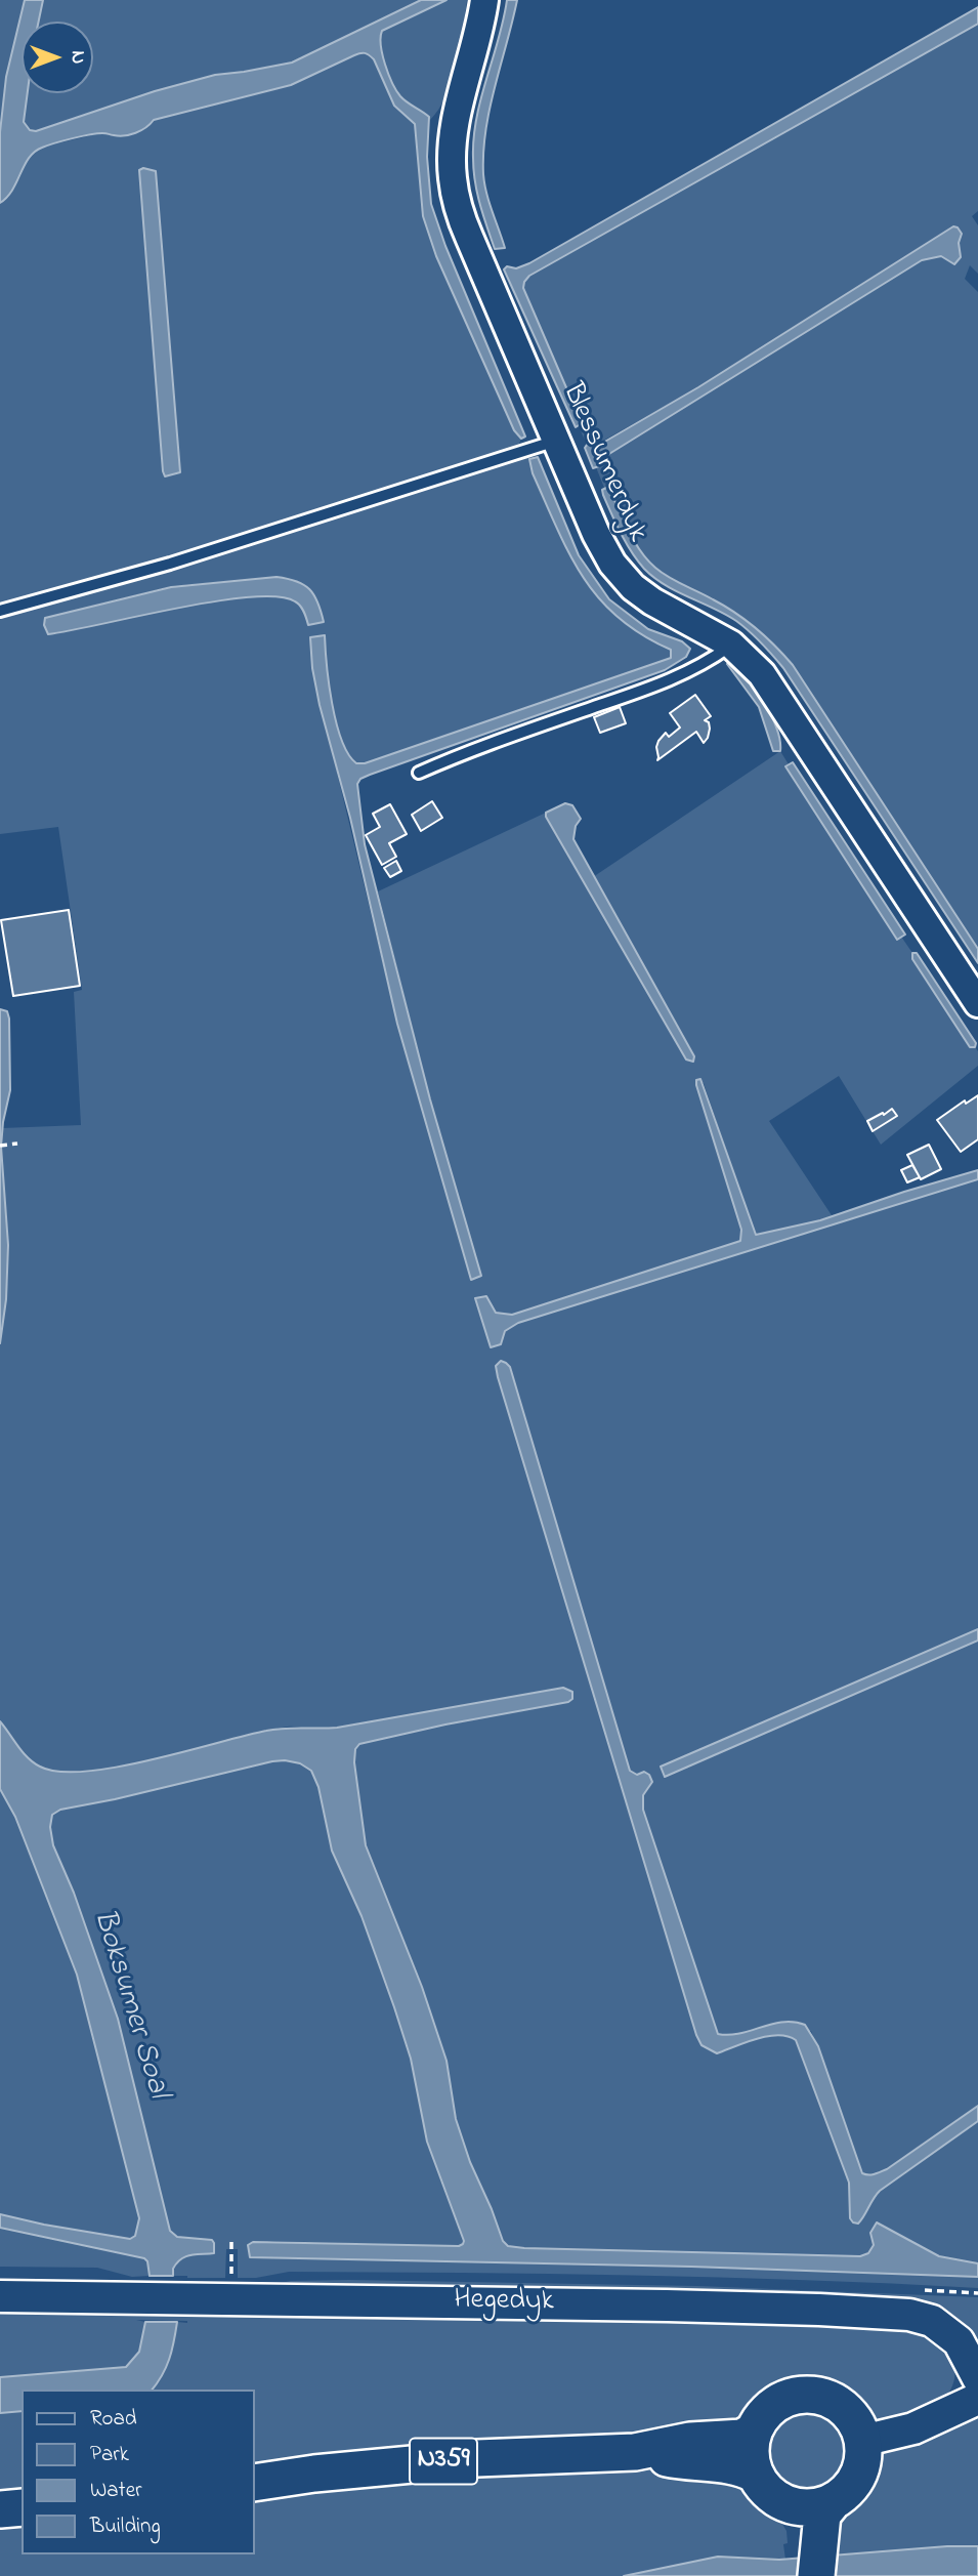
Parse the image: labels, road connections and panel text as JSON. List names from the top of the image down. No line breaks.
{"streets":{"highway":["N359"],"main road":["Hegedyk"],"street":["Blessumerdyk"]},"water":["Boksumer Soal"],"legend":["Road","Park","Water","Building"],"north":"right"}
